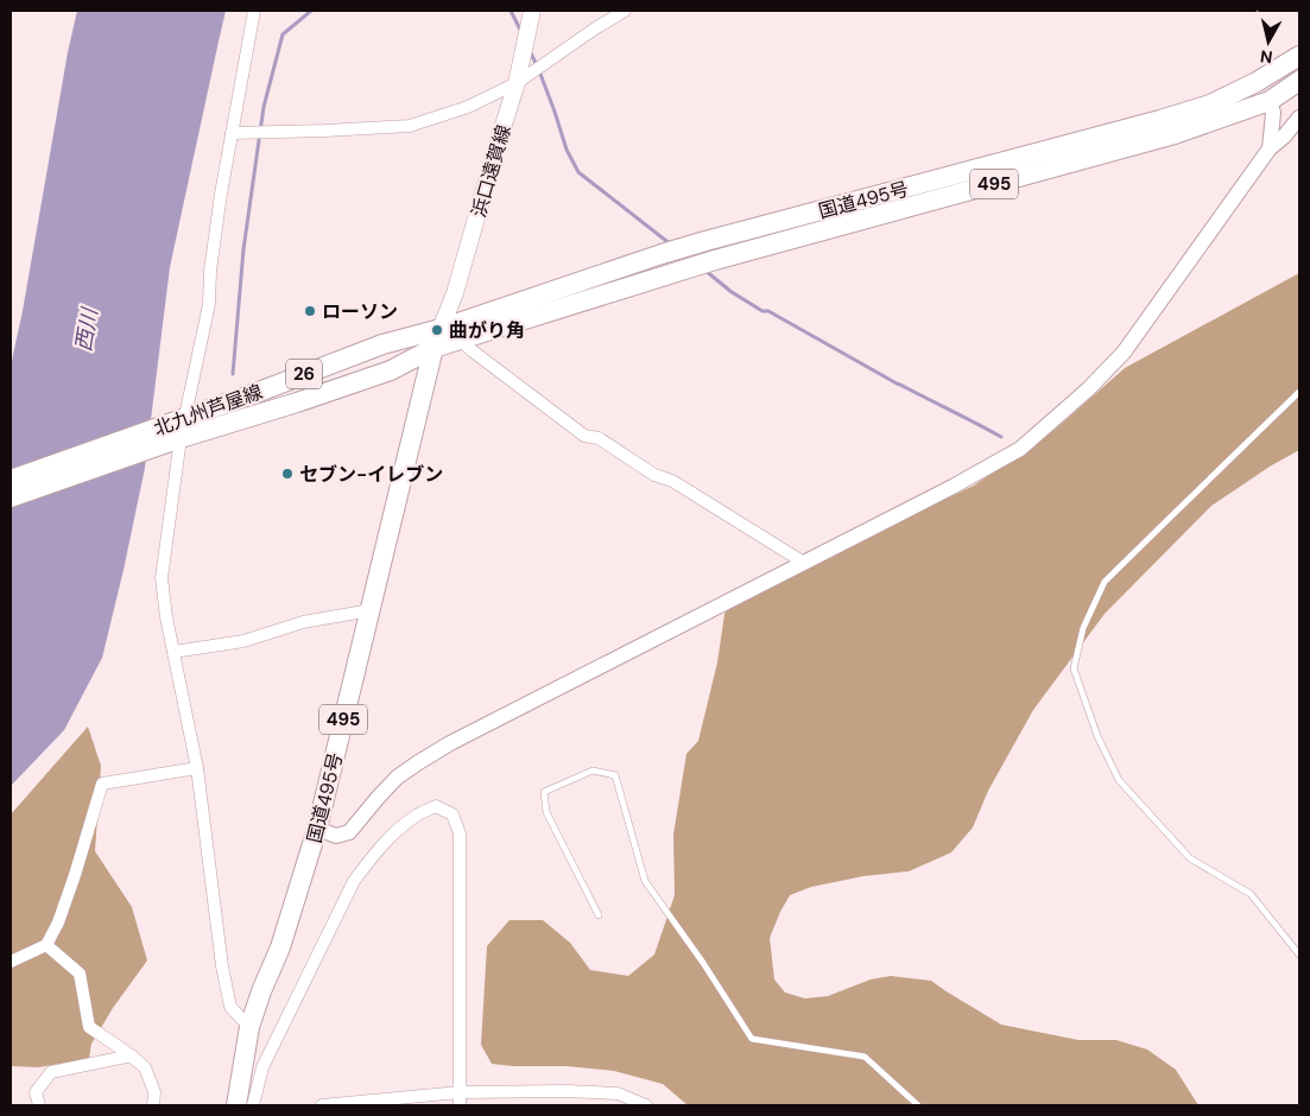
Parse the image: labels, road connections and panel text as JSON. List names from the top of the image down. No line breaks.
{"streets":{"main road":["浜口遠賀線","495","国道495号","26","北九州芦屋線"]},"crossings":[["浜口遠賀線","国道495号"],["浜口遠賀線","北九州芦屋線"],["国道495号","北九州芦屋線"]],"water":["西川"],"places":["ローソン","曲がり角","セブン-イレブン"],"north":"bottom"}
